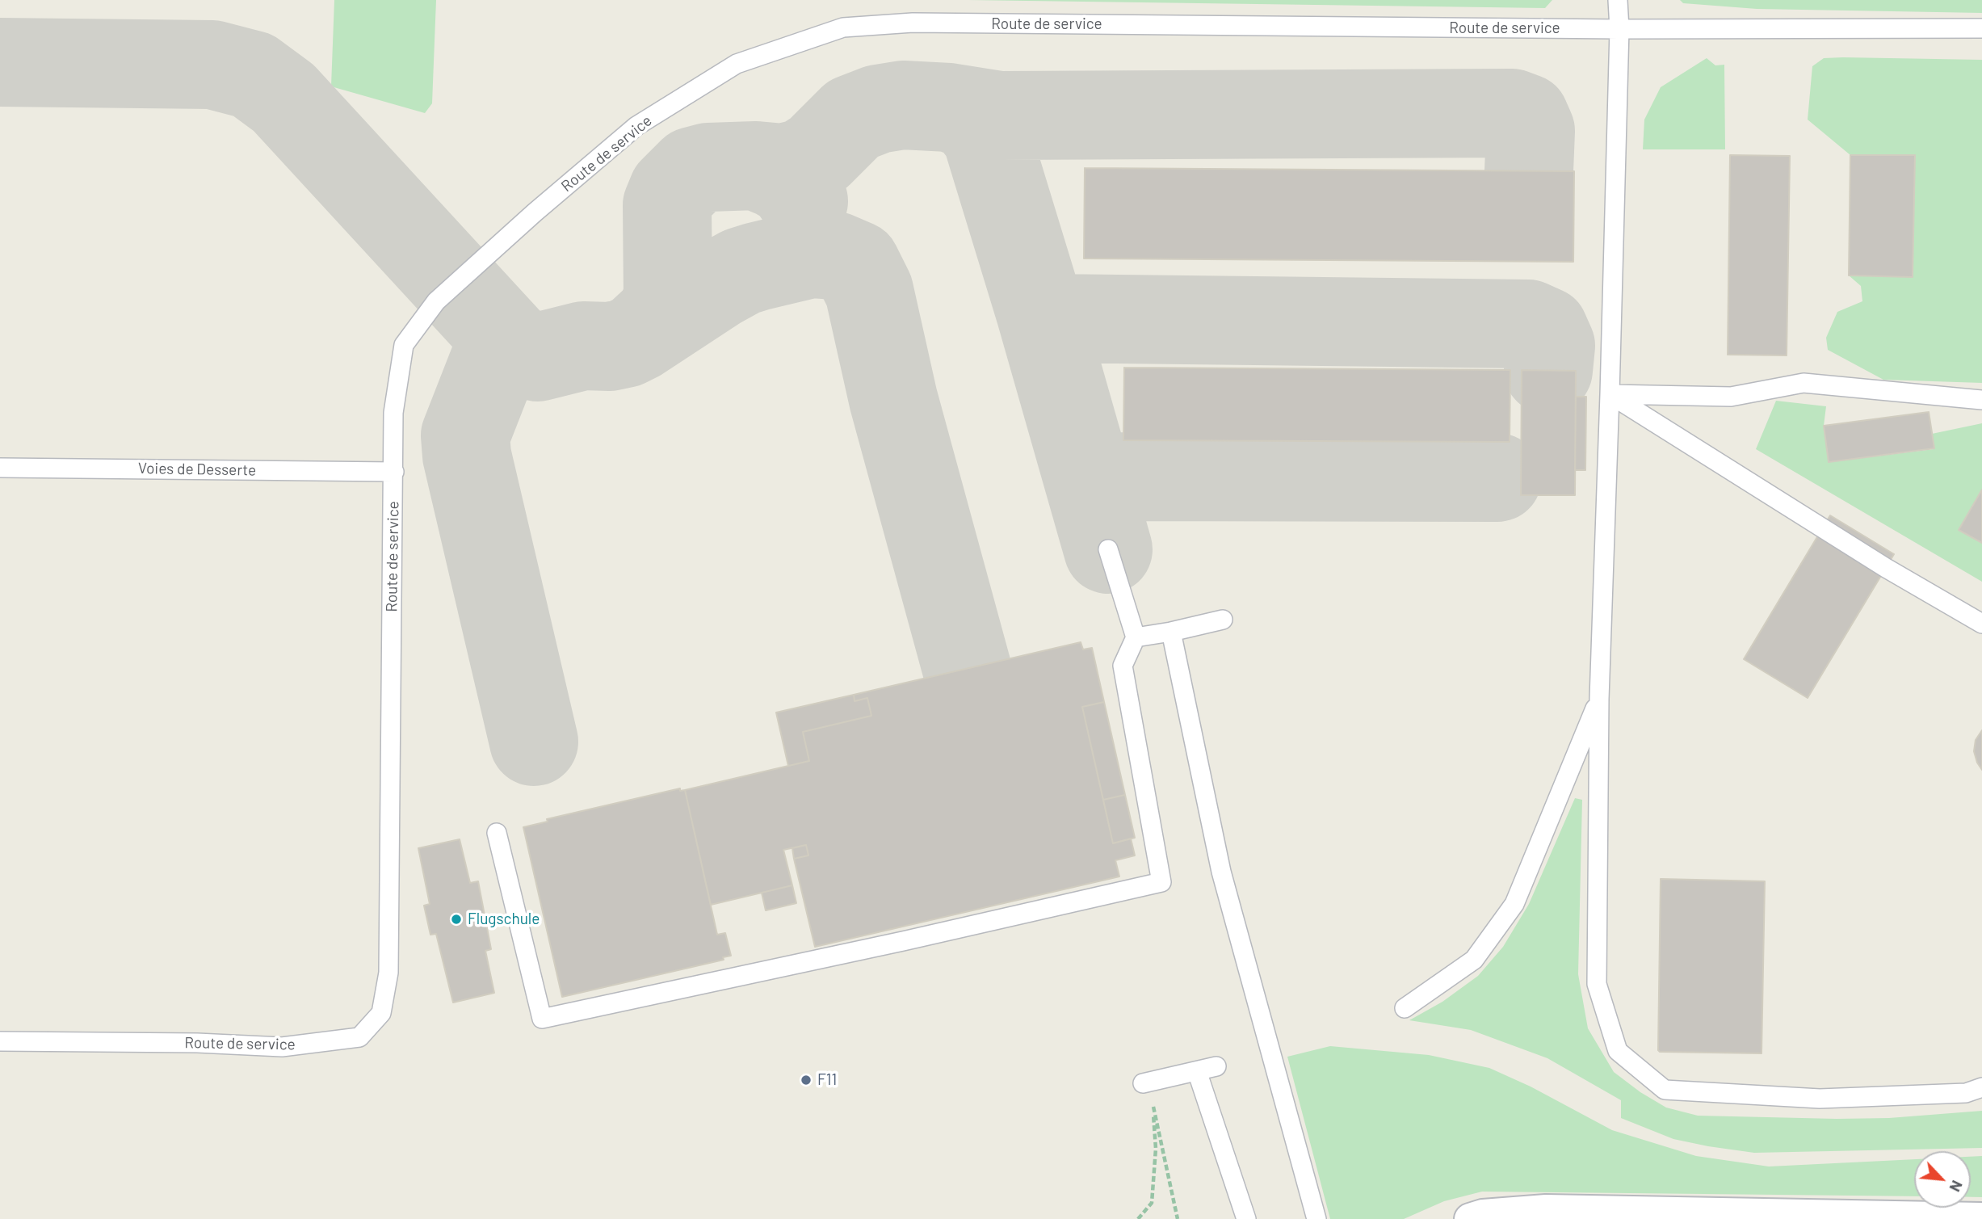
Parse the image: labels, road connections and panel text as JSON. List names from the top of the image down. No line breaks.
{"streets":{"lane":["Route de service","Voies de Desserte"]},"crossings":[["Route de service","Voies de Desserte"]],"places":["Flugschule","F11"],"north":"bottom right"}
